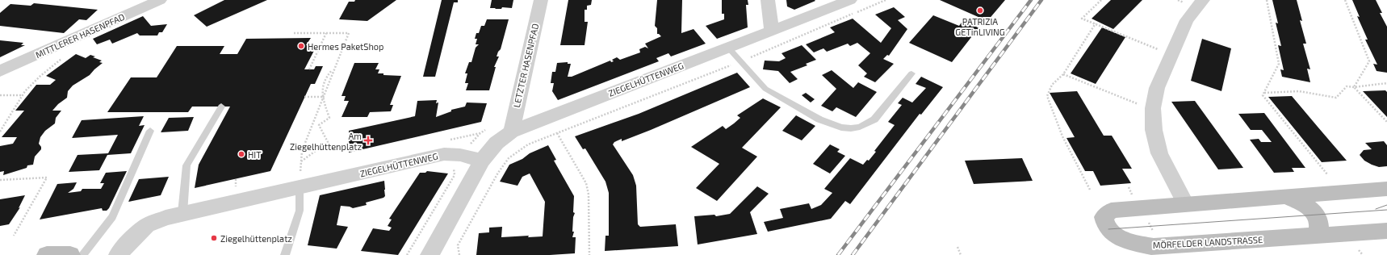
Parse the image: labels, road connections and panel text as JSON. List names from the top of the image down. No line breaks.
{"streets":{"main road":["MÖRFELDER LANDSTRASSE"],"street":["MITTLERER HASENPFAD","LETZTER HASENPFAD","ZIEGELHÜTTENWEG"]},"crossings":[["LETZTER HASENPFAD","ZIEGELHÜTTENWEG"]],"places":{"other":["PATRIZIA GETinLIVING","Hermes PaketShop","HIT","Ziegelhüttenplatz"],"health":["Am Ziegelhüttenplatz"]}}
